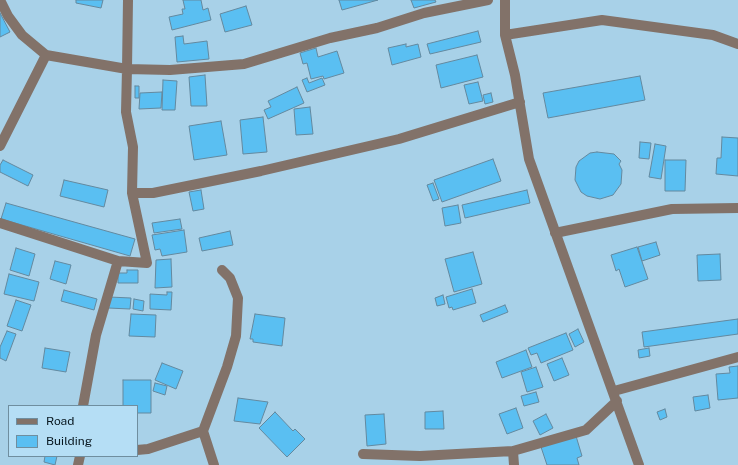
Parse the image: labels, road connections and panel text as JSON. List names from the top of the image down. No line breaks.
{"legend":["Road","Building"]}
